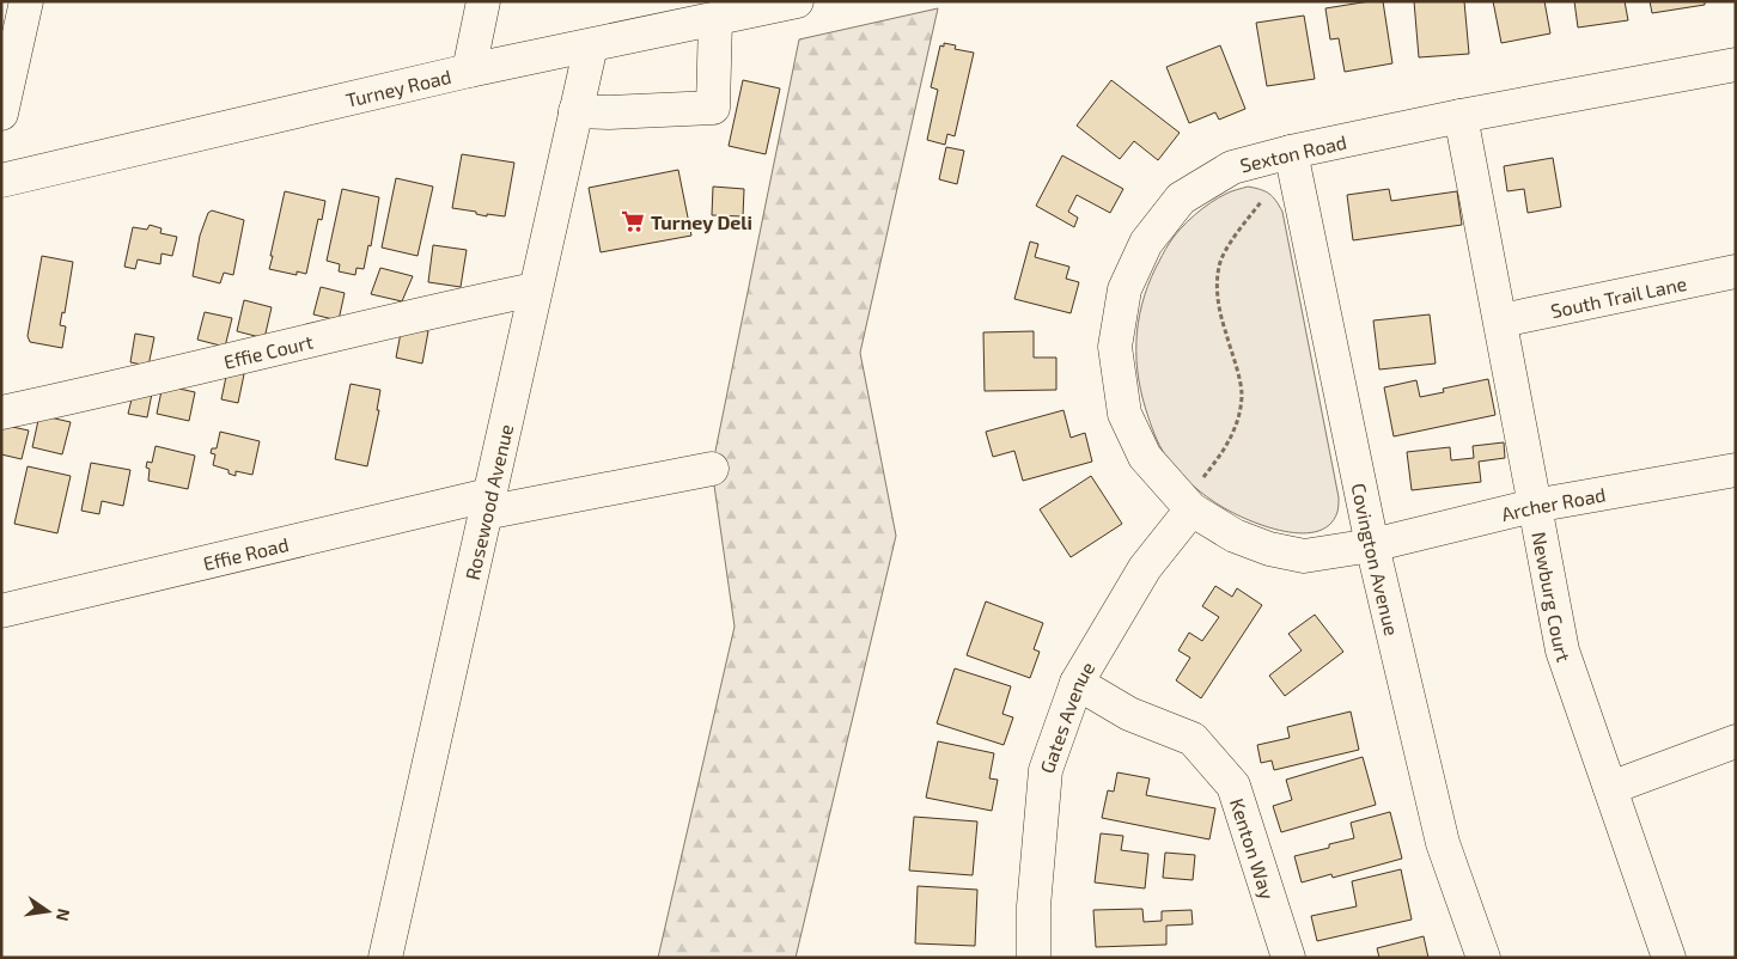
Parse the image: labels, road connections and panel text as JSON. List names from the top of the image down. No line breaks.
{"streets":{"street":["Turney Road","Sexton Road","South Trail Lane","Effie Court","Rosewood Avenue","Archer Road","Effie Road","Covington Avenue","Newburg Court","Gates Avenue","Kenton Way"]},"crossings":[["Turney Road","Rosewood Avenue"],["Sexton Road","Archer Road"],["Sexton Road","Covington Avenue"],["Sexton Road","Newburg Court"],["Sexton Road","Gates Avenue"],["South Trail Lane","Newburg Court"],["Effie Court","Rosewood Avenue"],["Rosewood Avenue","Effie Road"],["Archer Road","Covington Avenue"],["Archer Road","Newburg Court"],["Gates Avenue","Kenton Way"]],"places":{"supermarket":["Turney Deli"]},"north":"right"}
